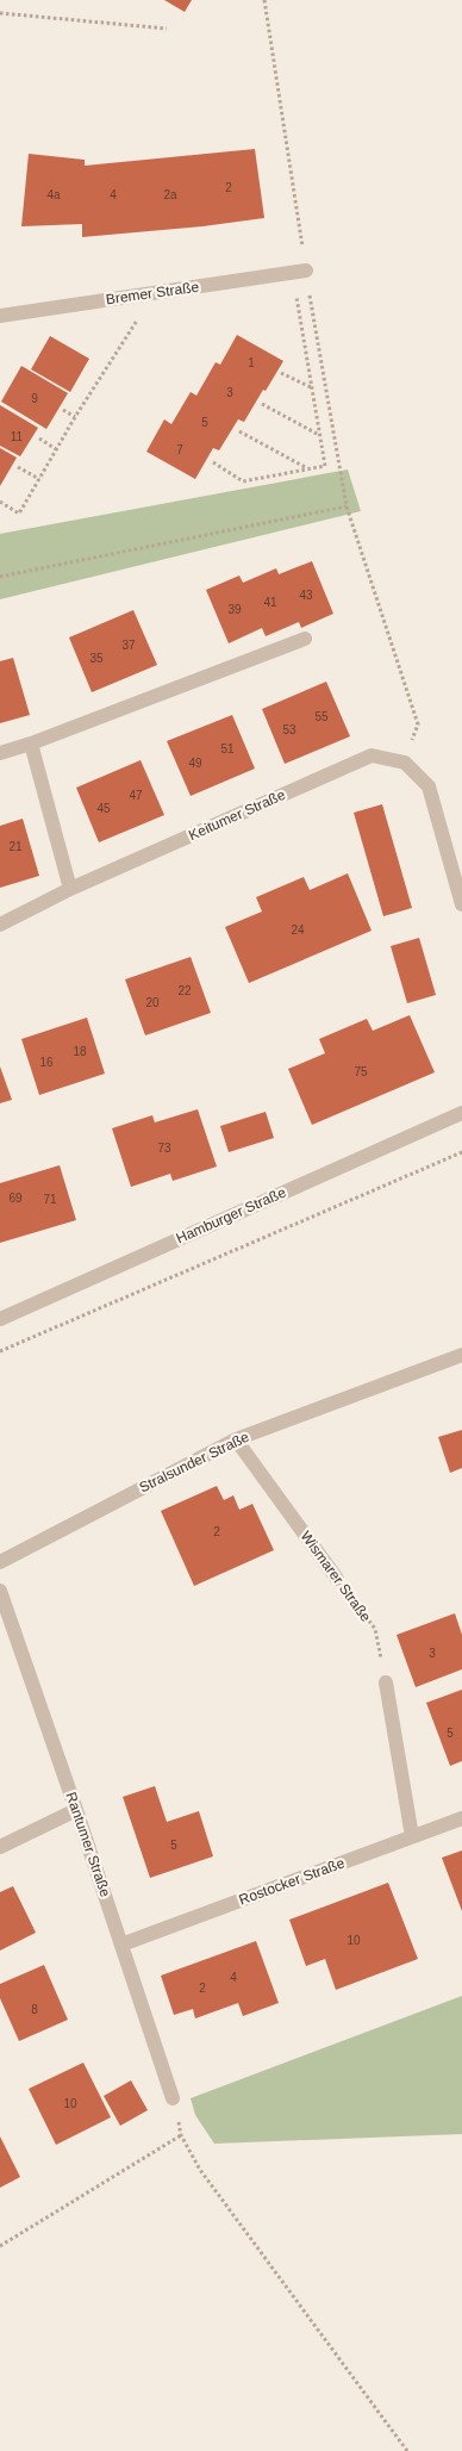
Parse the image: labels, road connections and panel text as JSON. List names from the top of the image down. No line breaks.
{"streets":{"street":["Bremer Straße","Keitumer Straße","Hamburger Straße","Stralsunder Straße","Wismarer Straße","Rantumer Straße","Rostocker Straße"]},"crossings":[["Stralsunder Straße","Wismarer Straße"],["Rantumer Straße","Rostocker Straße"]],"house_numbers":["2","4a","4","2a","1","3","9","5","11","7","43","41","39","37","35","55","53","51","49","47","45","21","24","22","20","18","16","75","73","69","71","2","3","5","5","10","4","2","8","10"]}
